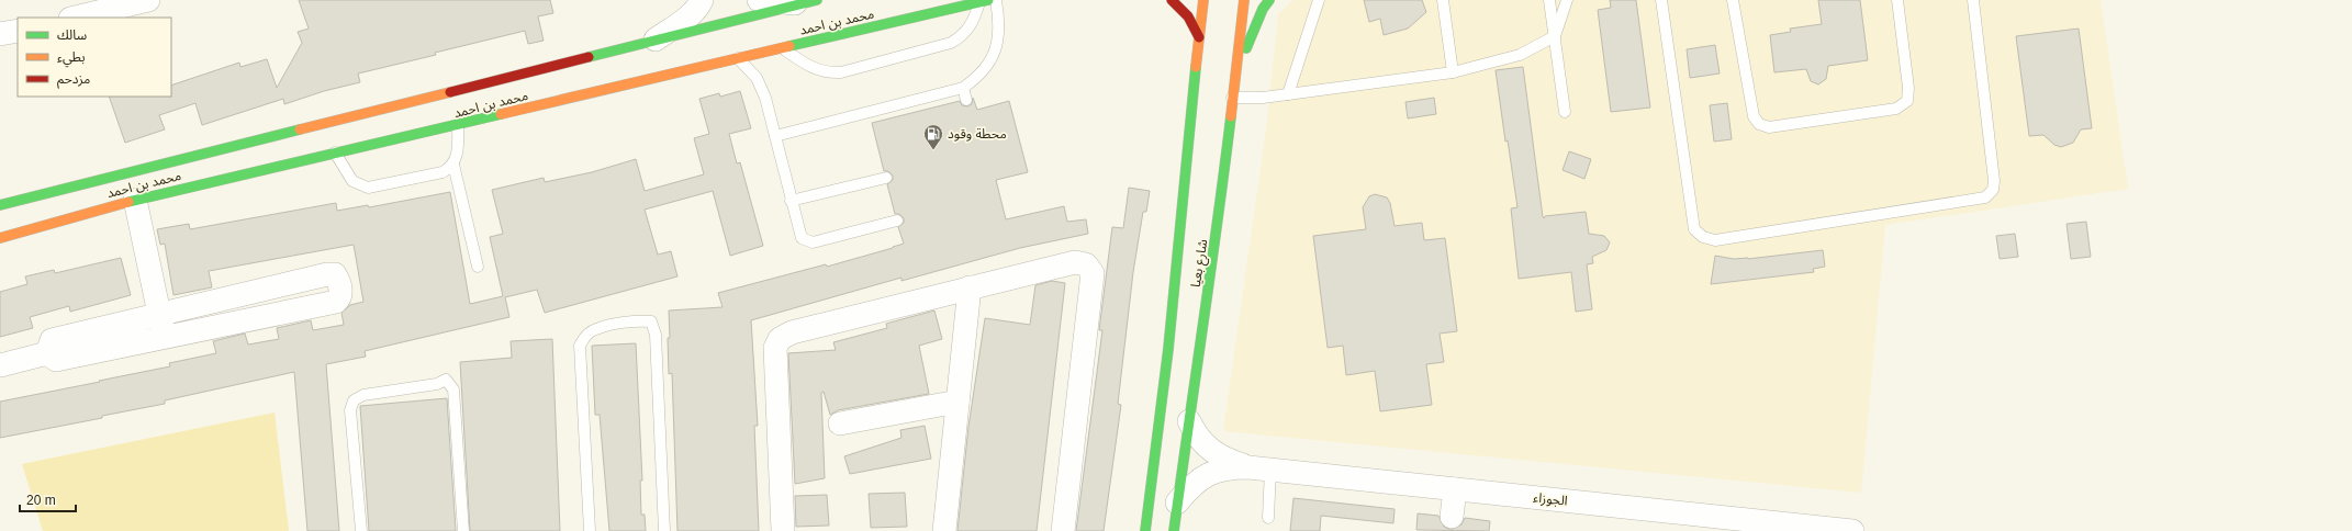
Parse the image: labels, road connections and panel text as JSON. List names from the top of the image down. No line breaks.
{"streets":{"street":["محمد بن احمد","شارع بعيا","الجوزاء"]},"places":{"fuel station":["محطة وقود"]},"legend":["سالك","بطيء","مزدحم"],"scale_bar":"20 m"}
